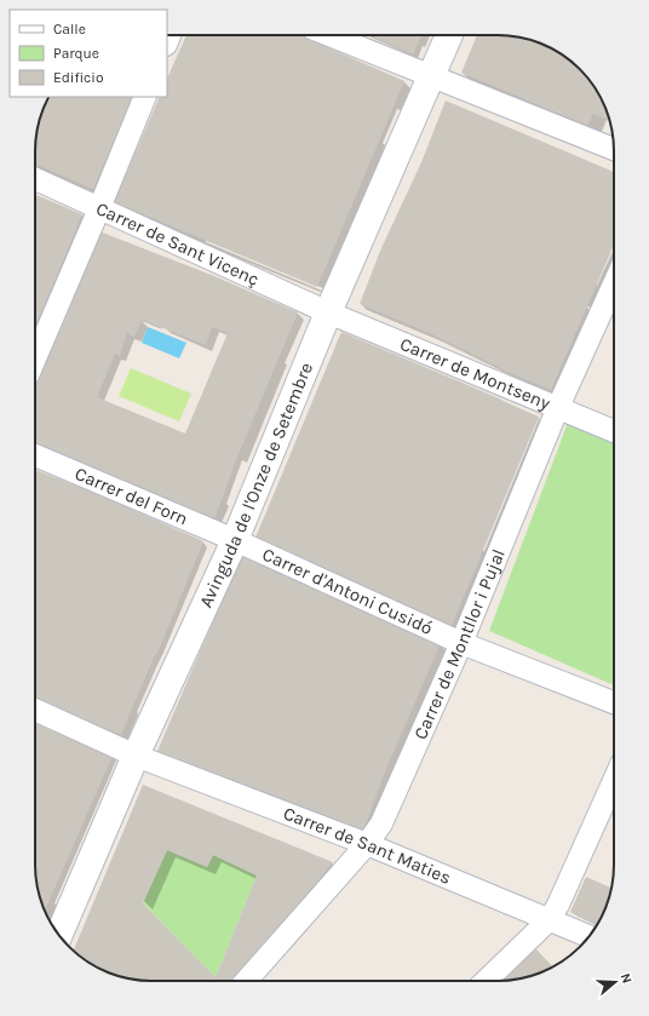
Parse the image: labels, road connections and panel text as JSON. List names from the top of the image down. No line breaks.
{"streets":{"street":["Carrer de Sant Vicenç","Carrer de Montseny","Avinguda de l'Onze de Setembre","Carrer del Forn","Carrer d'Antoni Cusidó","Carrer de Montllor i Pujal","Carrer de Sant Maties"]},"crossings":[["Carrer de Sant Vicenç","Carrer de Montseny"],["Carrer de Sant Vicenç","Avinguda de l'Onze de Setembre"],["Carrer de Montseny","Avinguda de l'Onze de Setembre"],["Carrer de Montseny","Carrer de Montllor i Pujal"],["Avinguda de l'Onze de Setembre","Carrer del Forn"],["Avinguda de l'Onze de Setembre","Carrer d'Antoni Cusidó"],["Avinguda de l'Onze de Setembre","Carrer de Sant Maties"],["Carrer del Forn","Carrer d'Antoni Cusidó"],["Carrer d'Antoni Cusidó","Carrer de Montllor i Pujal"],["Carrer de Montllor i Pujal","Carrer de Sant Maties"]],"legend":["Calle","Parque","Edificio"],"north":"right"}
